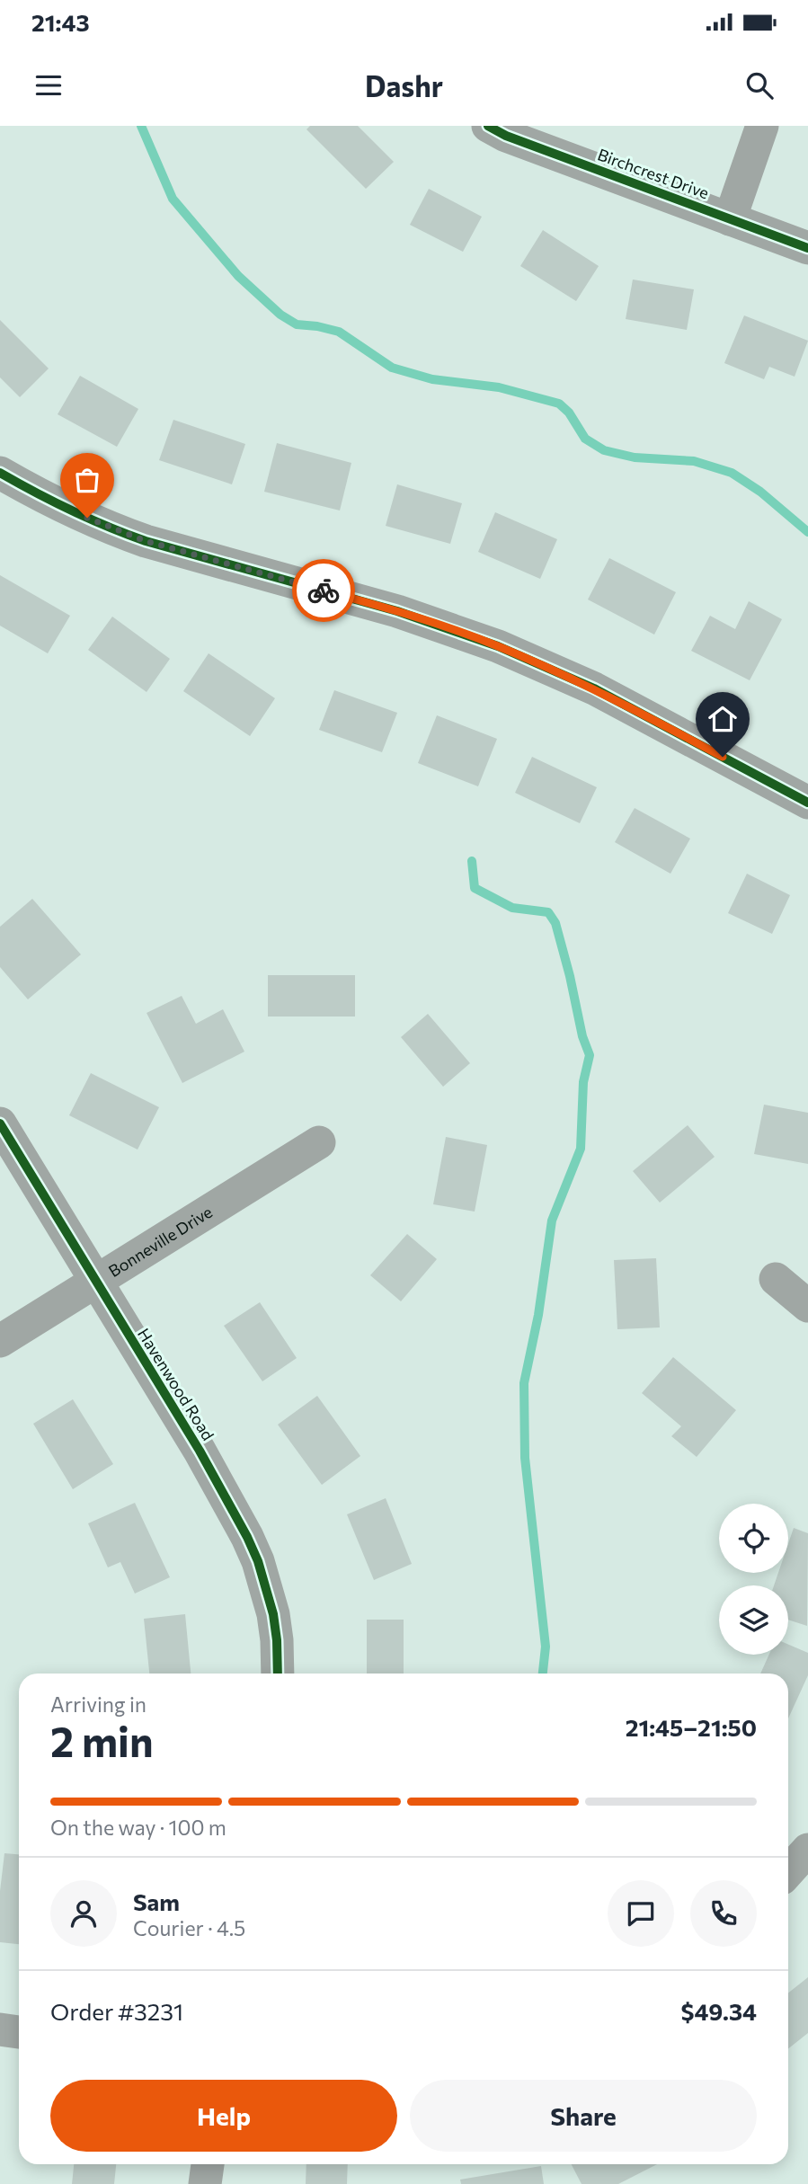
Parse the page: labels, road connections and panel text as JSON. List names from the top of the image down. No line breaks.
{"streets":{"street":["Birchcrest Drive","Bonneville Drive","Havenwood Road"]},"crossings":[["Bonneville Drive","Havenwood Road"]],"page":{"status":"21:43","header":"Dashr","heading":["2 min","Arriving in","21:45–21:50"],"panel":["Sam","Courier · 4.5","Order #3231","$49.34"],"bar":"On the way · 100 m","buttons":["Help","Share"]}}
